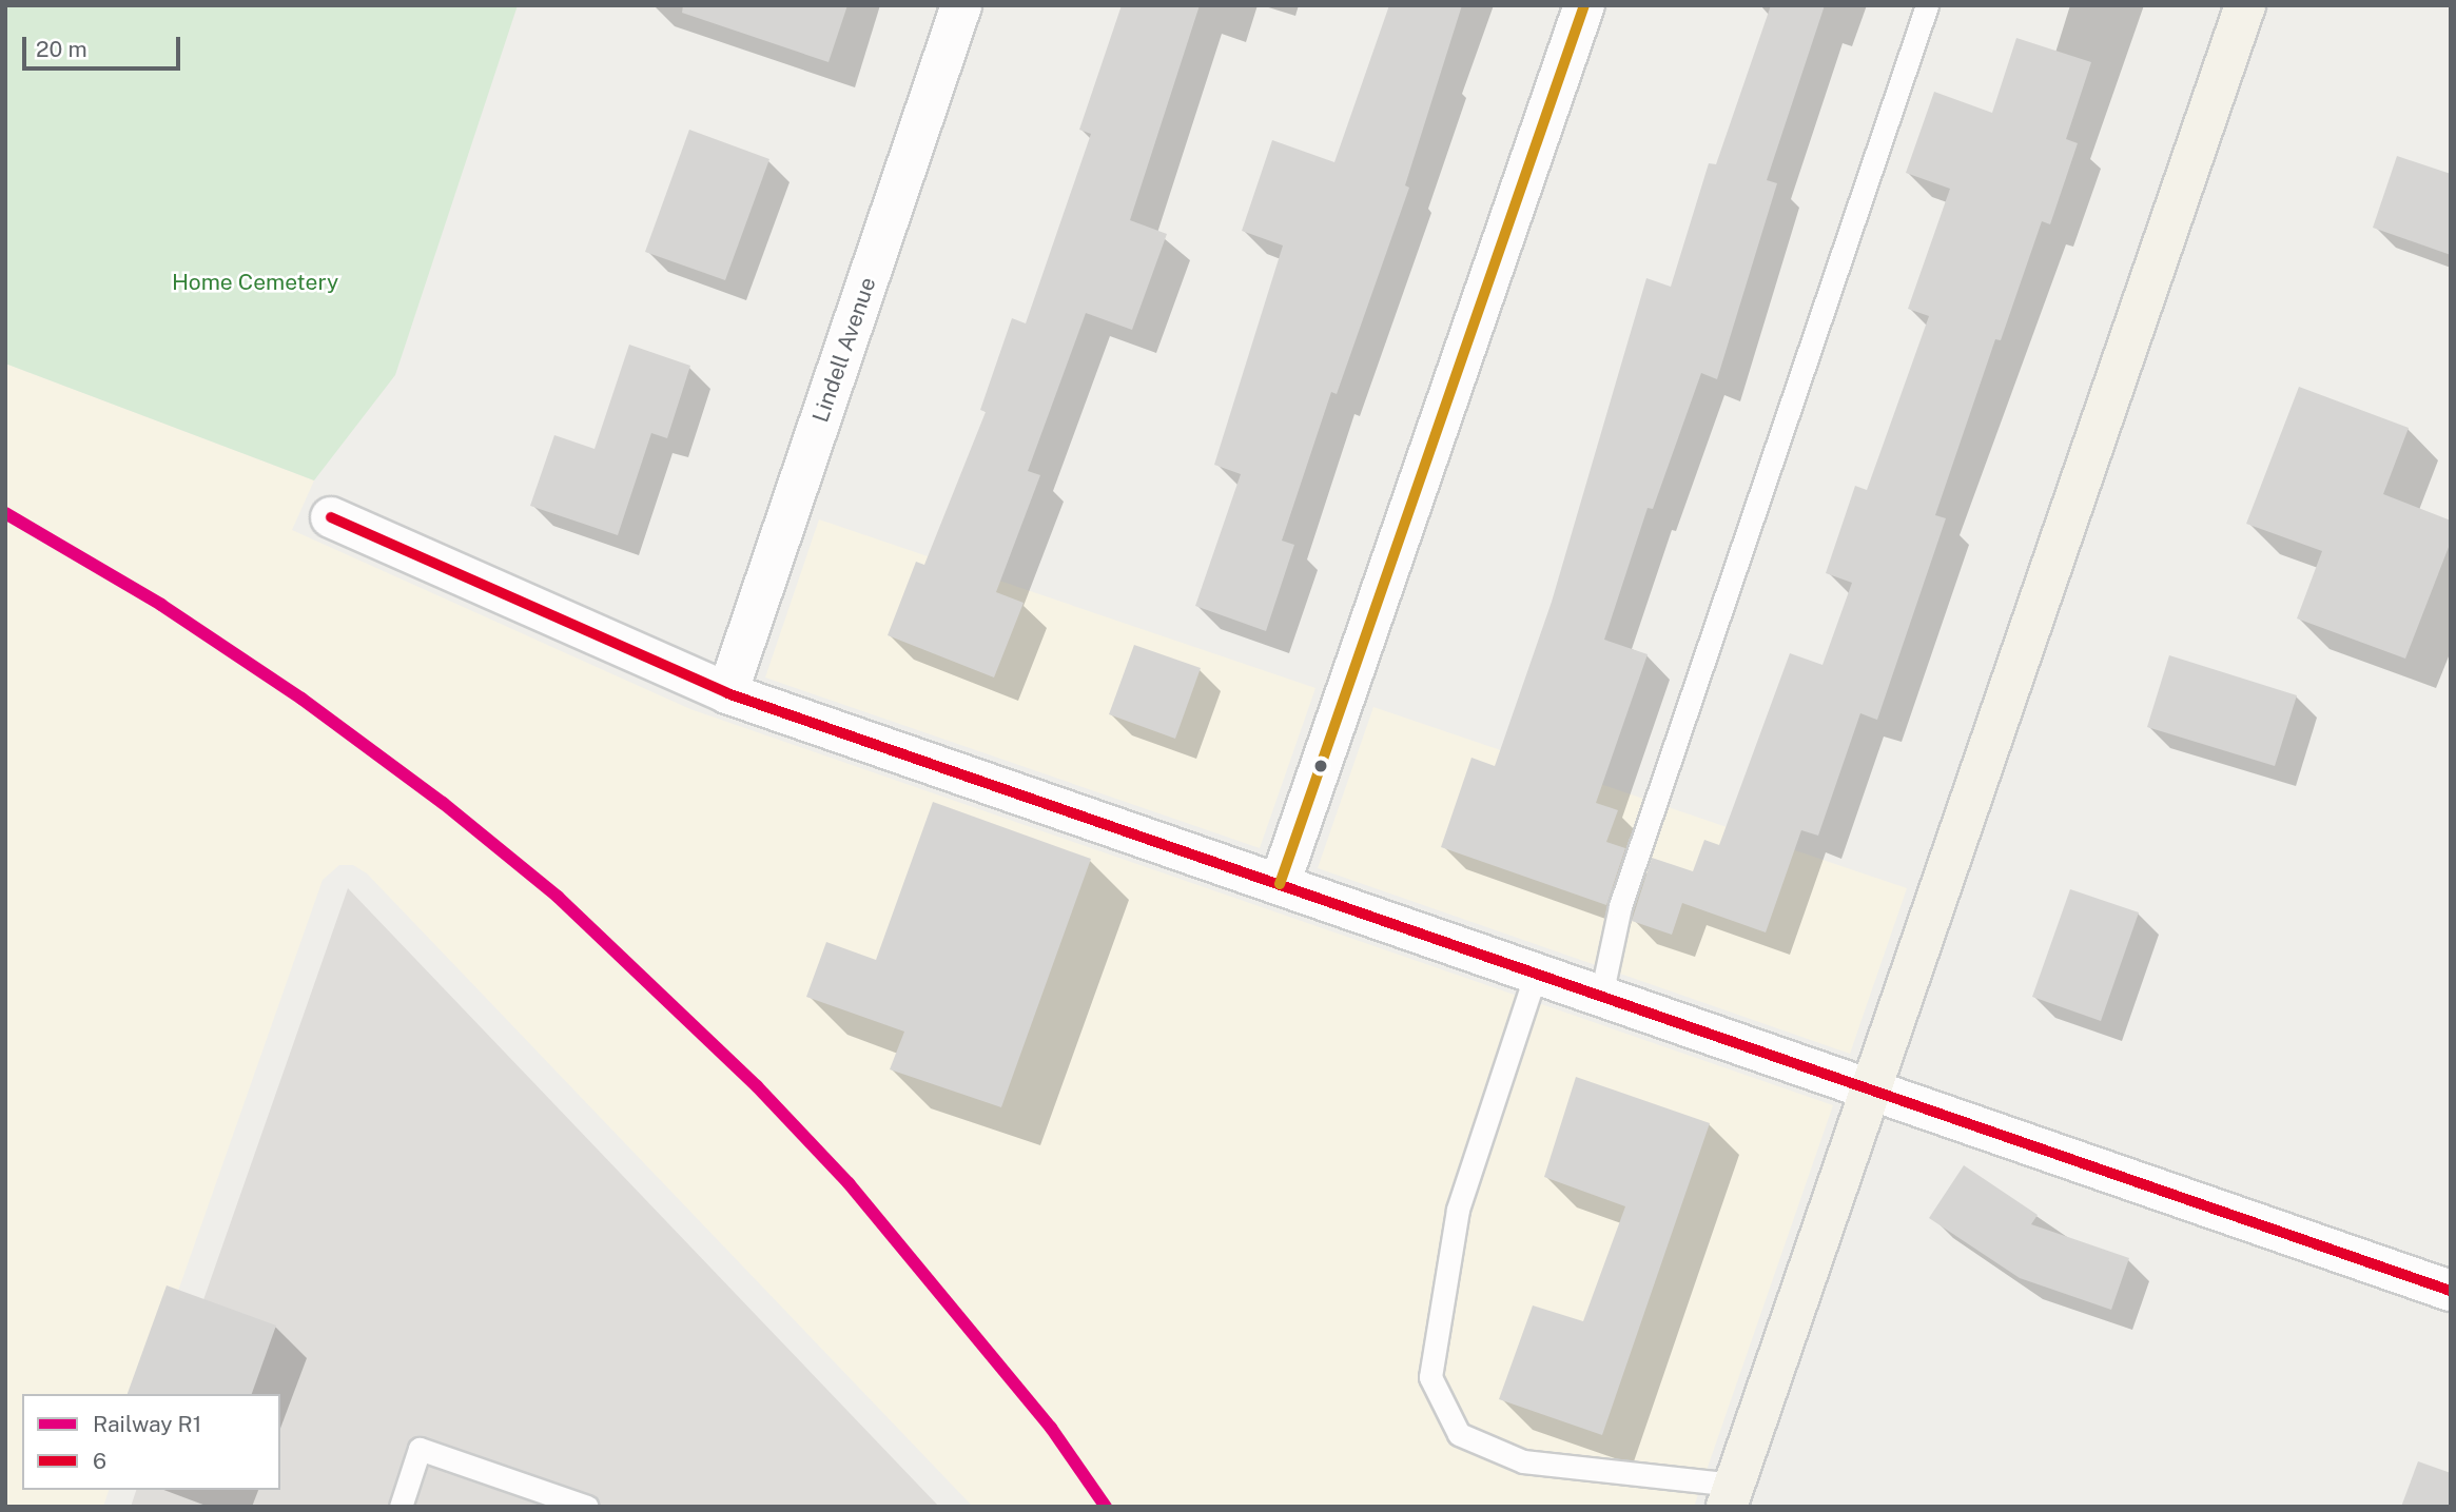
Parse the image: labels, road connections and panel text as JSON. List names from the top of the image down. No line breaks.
{"streets":{"street":["Lindell Avenue"]},"parks":["Home Cemetery"],"lines":["rail line R1","transit line 6"],"legend":["Railway R1","6"],"scale_bar":"20 m"}
